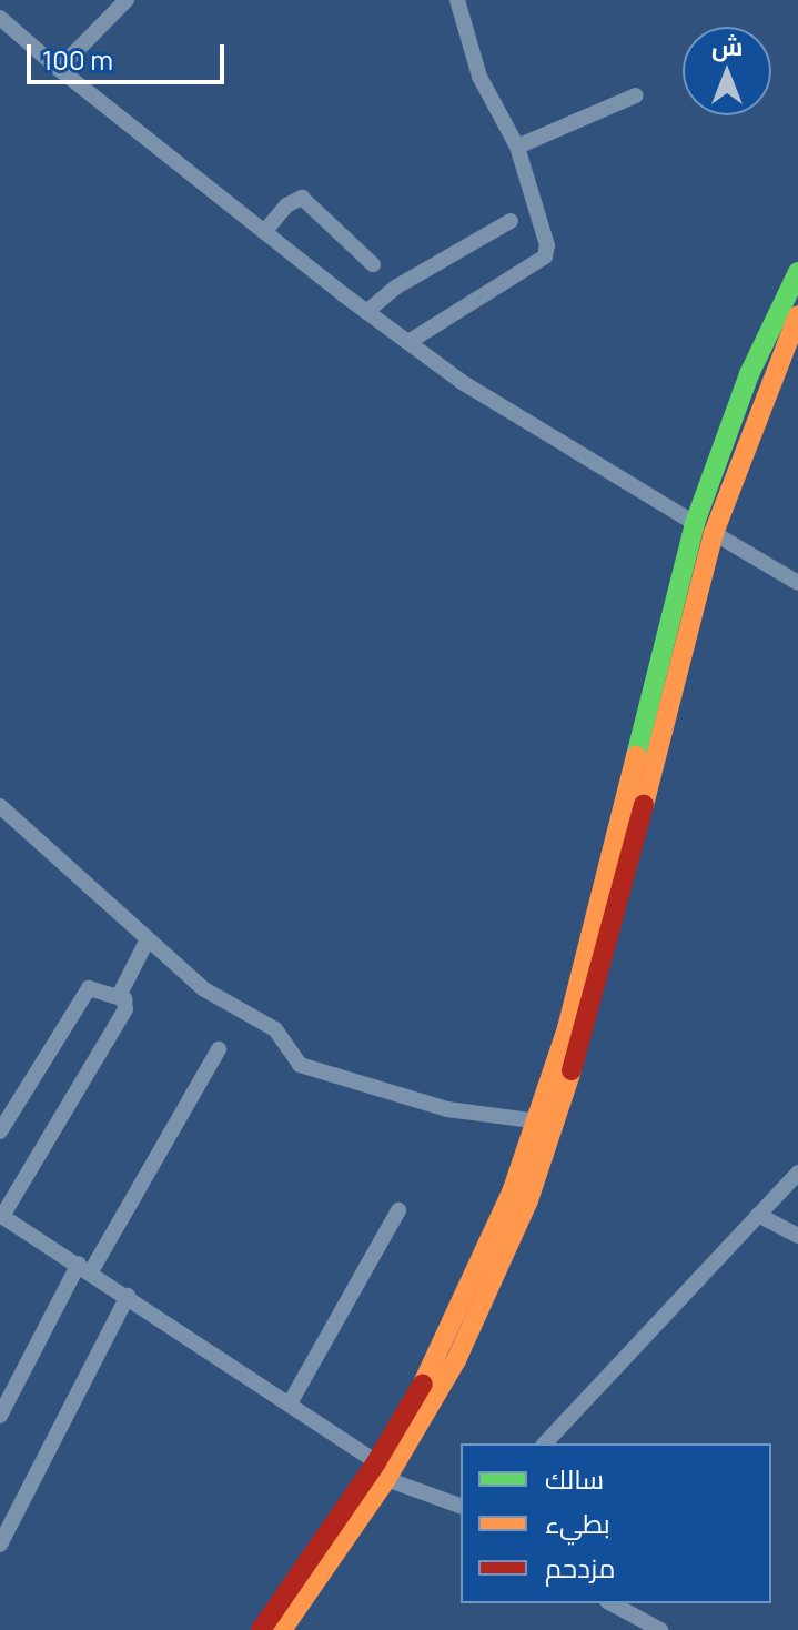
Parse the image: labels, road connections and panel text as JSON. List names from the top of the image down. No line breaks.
{"legend":["سالك","بطيء","مزدحم"],"scale_bar":"100 m","north":"top"}
